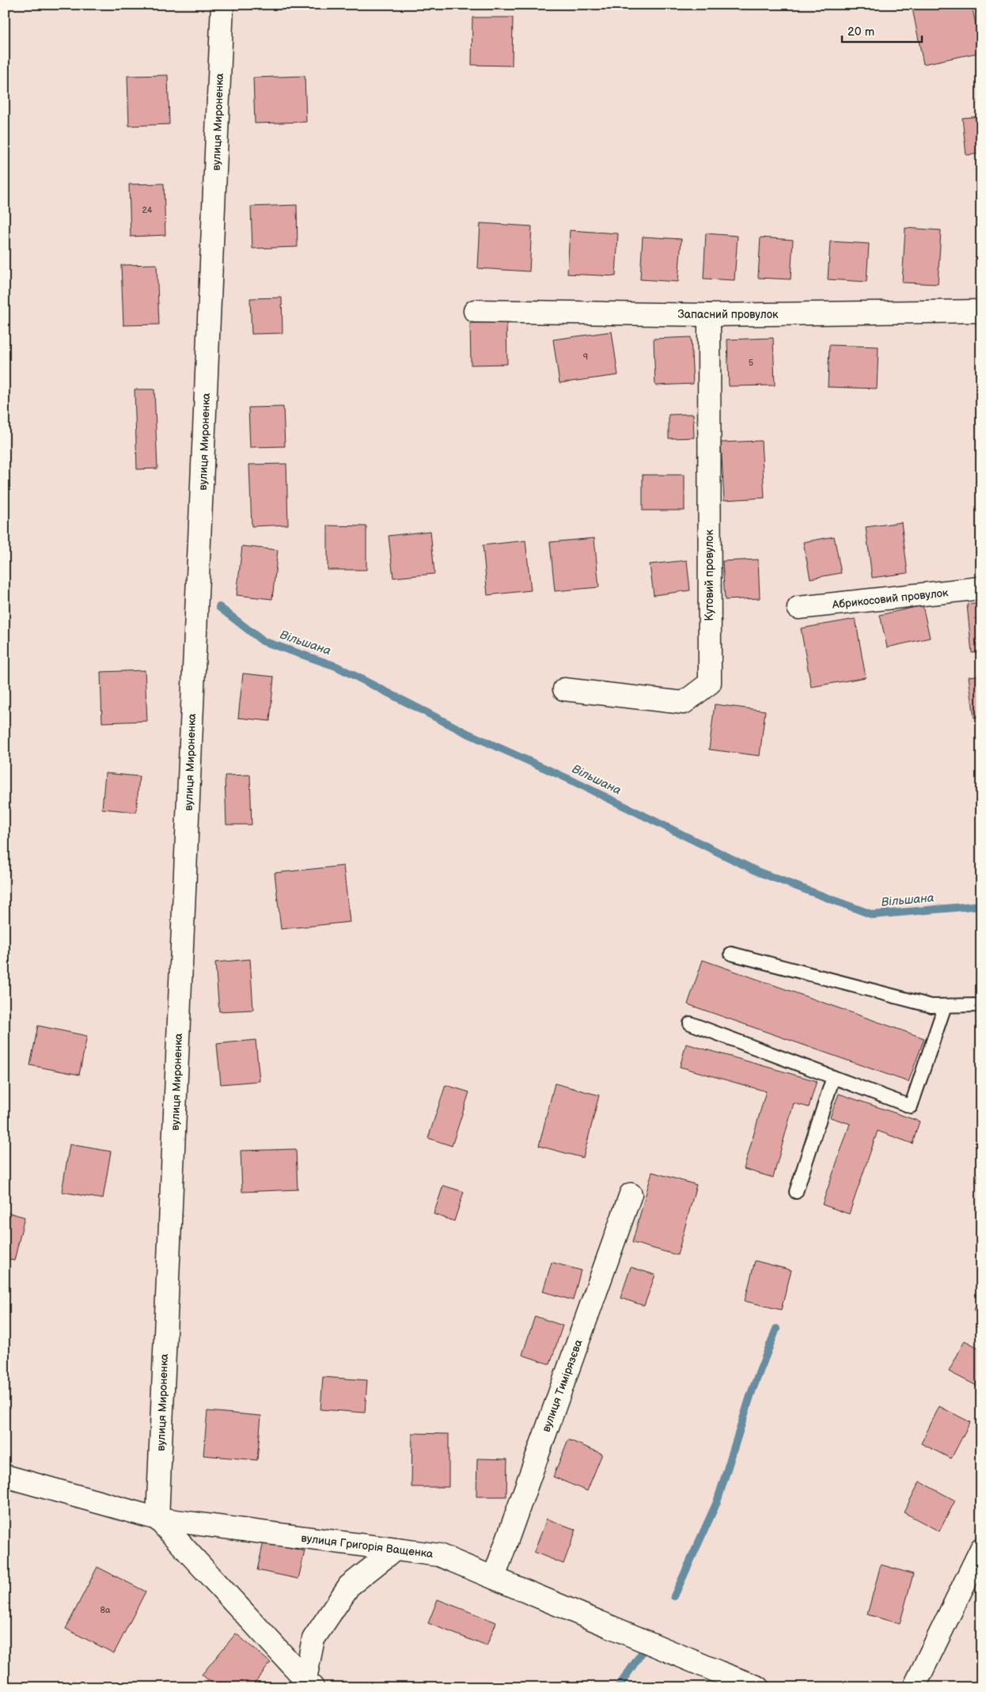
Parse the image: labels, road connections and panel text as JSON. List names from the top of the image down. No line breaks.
{"streets":{"street":["вулиця Мироненка","Запасний провулок","Кутовий провулок","Абрикосовий провулок","вулиця Тимірязєва","вулиця Григорія Ващенка"]},"crossings":[["вулиця Мироненка","вулиця Григорія Ващенка"],["Запасний провулок","Кутовий провулок"],["вулиця Тимірязєва","вулиця Григорія Ващенка"]],"water":["Вільшана"],"house_numbers":["24","9","5","8а"],"scale_bar":"20 m"}
